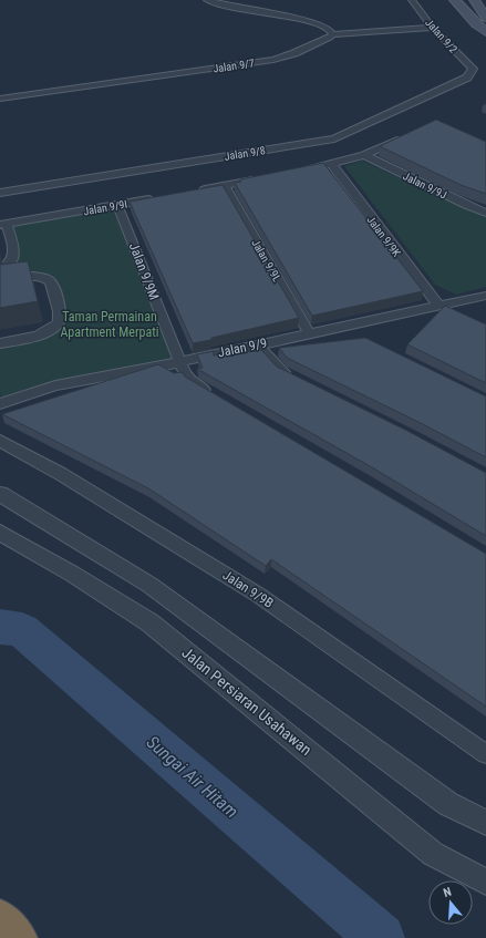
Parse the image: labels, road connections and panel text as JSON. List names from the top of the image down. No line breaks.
{"streets":{"street":["Jalan 9/2","Jalan 9/7","Jalan 9/8","Jalan 9/9J","Jalan 9/9I","Jalan 9/9K","Jalan 9/9L","Jalan 9/9M","Jalan 9/9","Jalan 9/9B","Jalan Persiaran Usahawan"]},"crossings":[["Jalan 9/2","Jalan 9/8"],["Jalan 9/9I","Jalan 9/9M"],["Jalan 9/9K","Jalan 9/9"],["Jalan 9/9L","Jalan 9/9"],["Jalan 9/9M","Jalan 9/9"]],"water":["Sungai Air Hitam"],"parks":["Taman Permainan Apartment Merpati"],"north":"top"}
